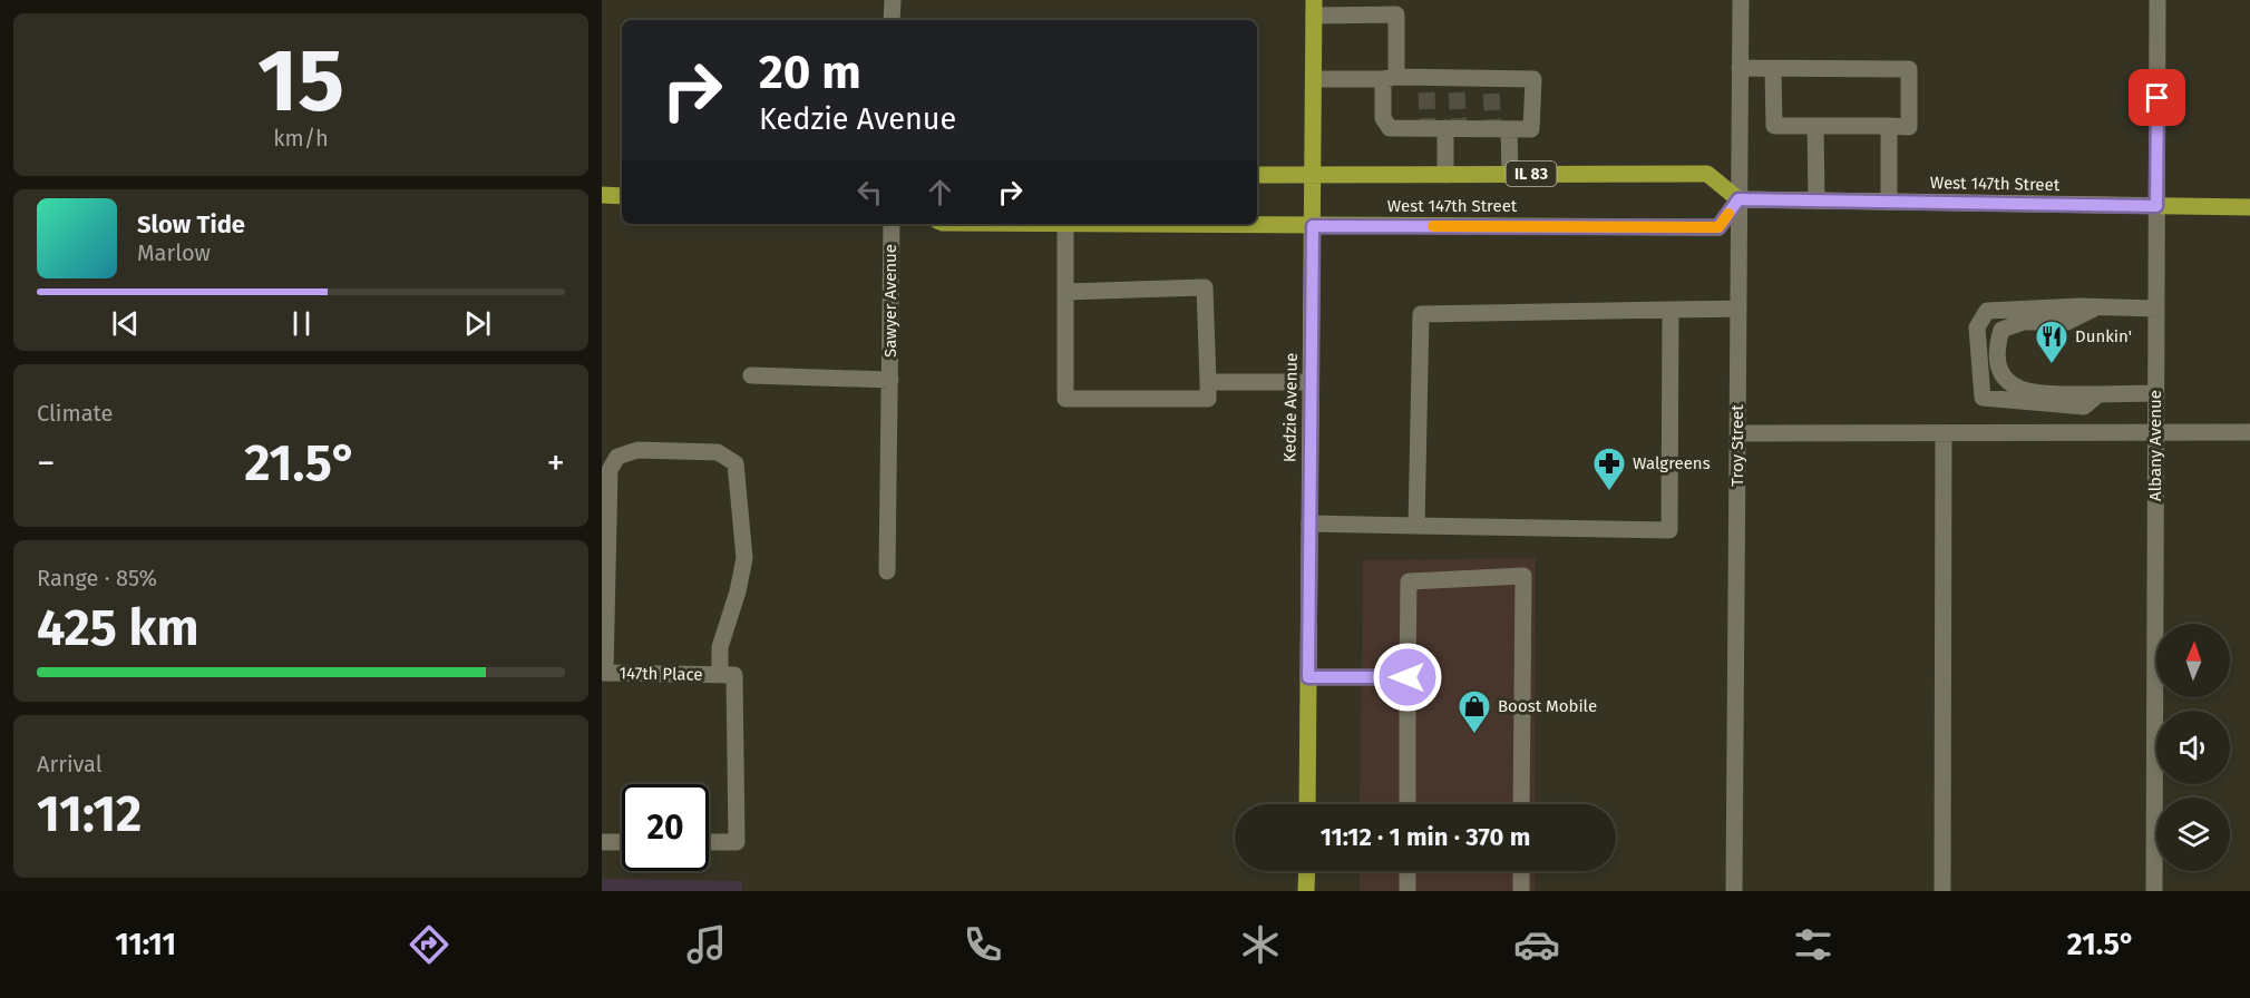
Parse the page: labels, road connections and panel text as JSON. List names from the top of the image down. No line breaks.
{"streets":{"main road":["IL 83","West 147th Street","Kedzie Avenue"],"street":["Sawyer Avenue","Troy Street","Albany Avenue","147th Place"]},"crossings":[["IL 83","West 147th Street"],["IL 83","Kedzie Avenue"],["West 147th Street","Kedzie Avenue"],["West 147th Street","Troy Street"],["West 147th Street","Albany Avenue"]],"places":{"restaurant":["Dunkin'"],"pharmacy":["Walgreens"],"shop":["Boost Mobile"]},"north":"top","page":{"tile":[["15","km/h"],"Climate",["Range · 85%","425 km"],["Arrival","11:12"]],"turn":["20 m","Kedzie Avenue"],"song":["Slow Tide","Marlow"],"heat":["−","21.5°","+"],"limit":"20","trip":"11:12 · 1 min · 370 m","tabs":["11:11","21.5°"]}}
